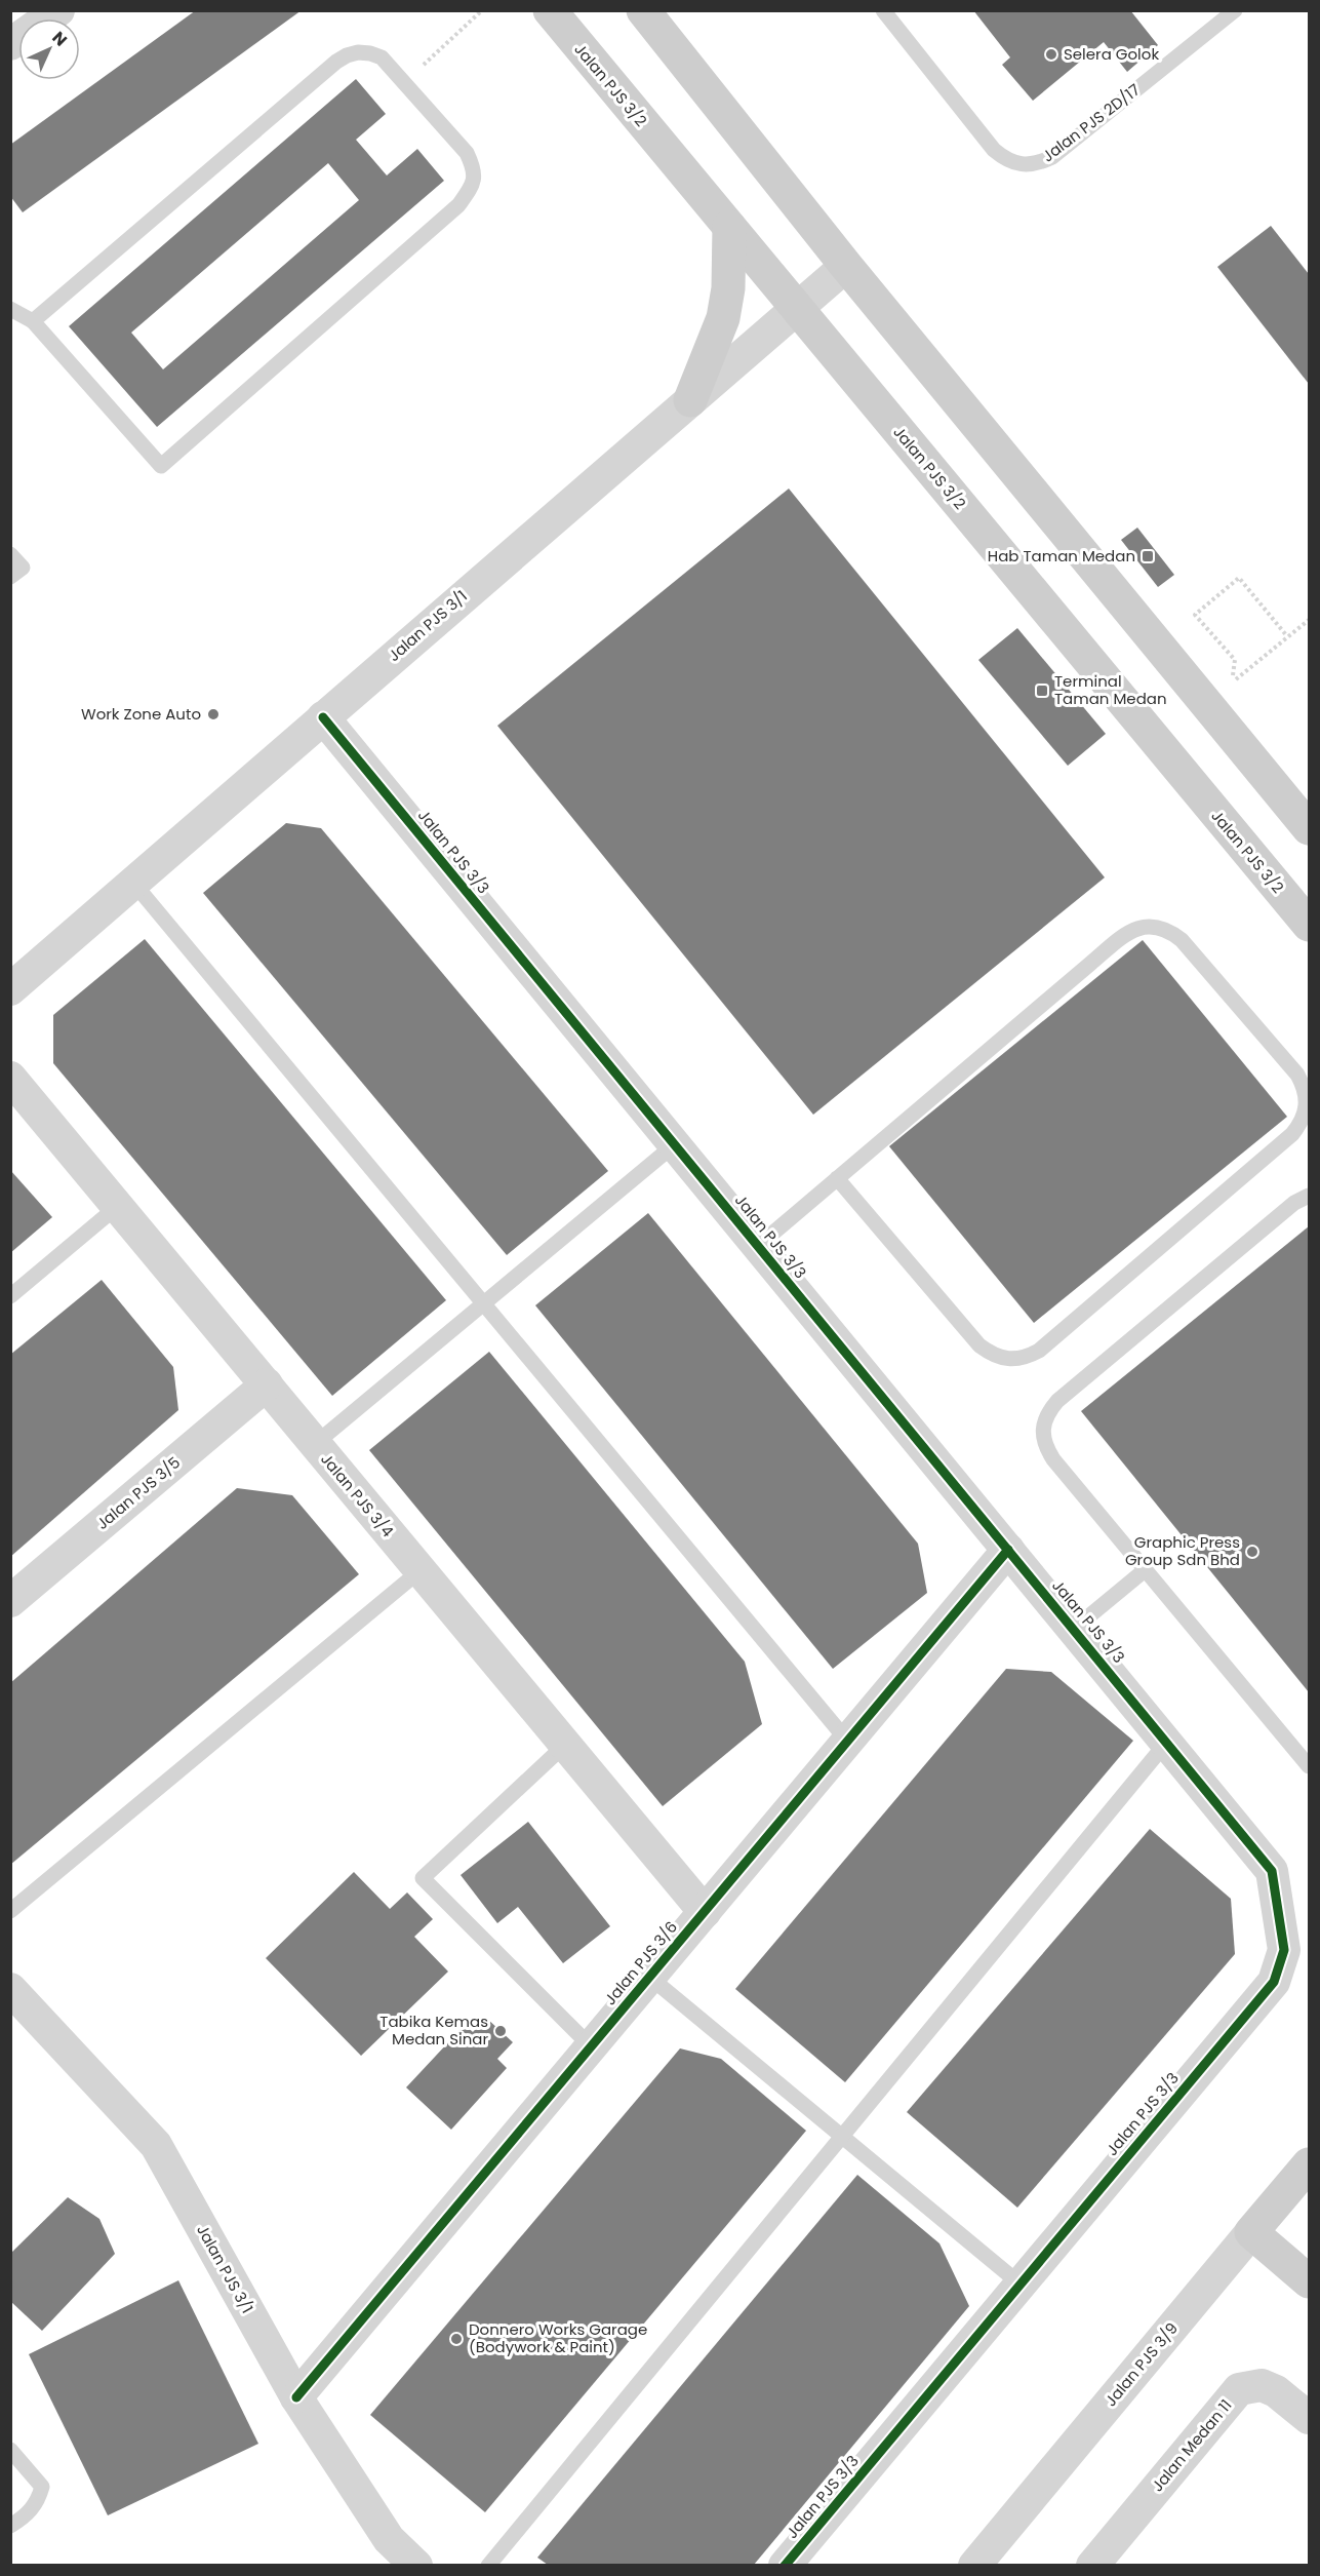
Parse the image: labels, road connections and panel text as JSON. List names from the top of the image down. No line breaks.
{"streets":{"main road":["Jalan PJS 3/2","Jalan PJS 3/9"],"street":["Jalan PJS 3/1","Jalan PJS 3/3","Jalan PJS 3/5","Jalan PJS 3/4","Jalan PJS 3/6","Jalan Medan 11"],"lane":["Jalan PJS 2D/17"]},"crossings":[["Jalan PJS 3/2","Jalan PJS 3/1"],["Jalan PJS 3/1","Jalan PJS 3/3"],["Jalan PJS 3/1","Jalan PJS 3/6"],["Jalan PJS 3/3","Jalan PJS 3/6"],["Jalan PJS 3/5","Jalan PJS 3/4"],["Jalan PJS 3/4","Jalan PJS 3/6"]],"places":{"other":["Selera Golok","Work Zone Auto","Graphic Press Group Sdn Bhd","Tabika Kemas Medan Sinar","Donnero Works Garage (Bodywork & Paint)"],"transit":["Hab Taman Medan","Terminal Taman Medan"]},"north":"top right"}
